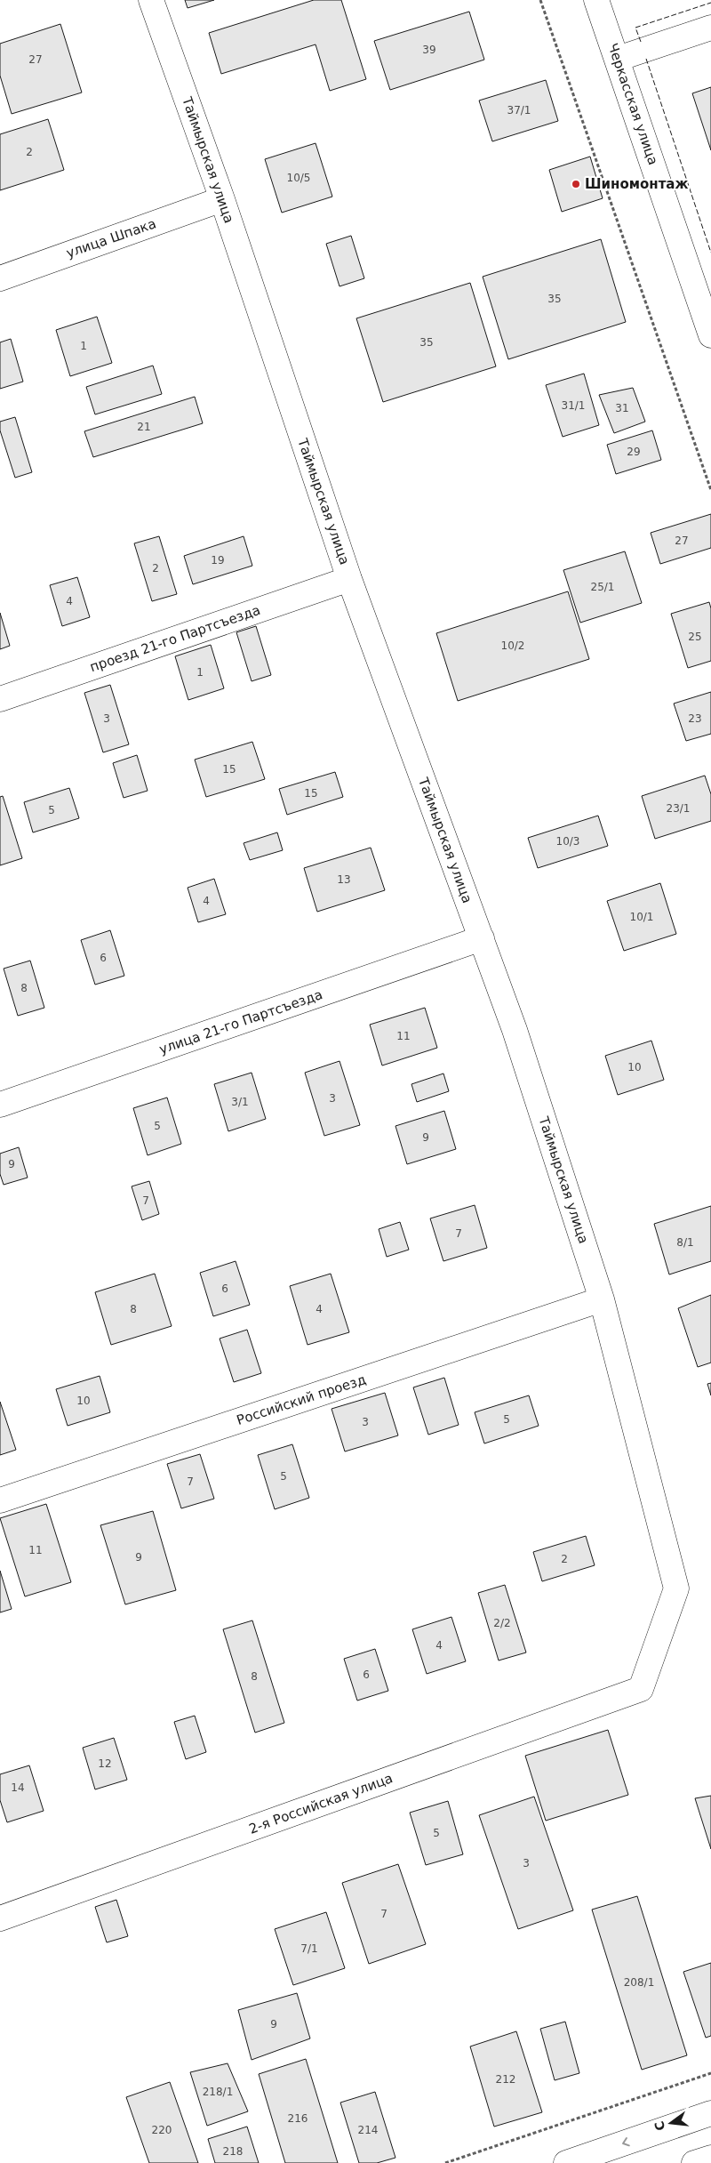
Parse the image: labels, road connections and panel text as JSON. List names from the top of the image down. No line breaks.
{"streets":{"street":["Черкасская улица","Таймырская улица","улица Шпака","проезд 21-го Партсъезда","улица 21-го Партсъезда","Российский проезд","2-я Российская улица"]},"crossings":[["Таймырская улица","улица Шпака"],["Таймырская улица","проезд 21-го Партсъезда"],["Таймырская улица","улица 21-го Партсъезда"],["Таймырская улица","Российский проезд"],["Таймырская улица","2-я Российская улица"]],"places":["Шиномонтаж"],"house_numbers":["39","27","37/1","2","10/5","35","35","1","31/1","31","21","29","27","19","2","25/1","4","25","10/2","1","3","23","15","15","23/1","5","10/3","13","4","10/1","6","8","11","10","3","3/1","5","9","9","7","7","8/1","6","8","4","10","5","3","5","7","11","9","2","2/2","4","6","8","12","14","5","3","7","7/1","208/1","9","212","218/1","216","220","214","218"],"north":"left"}
